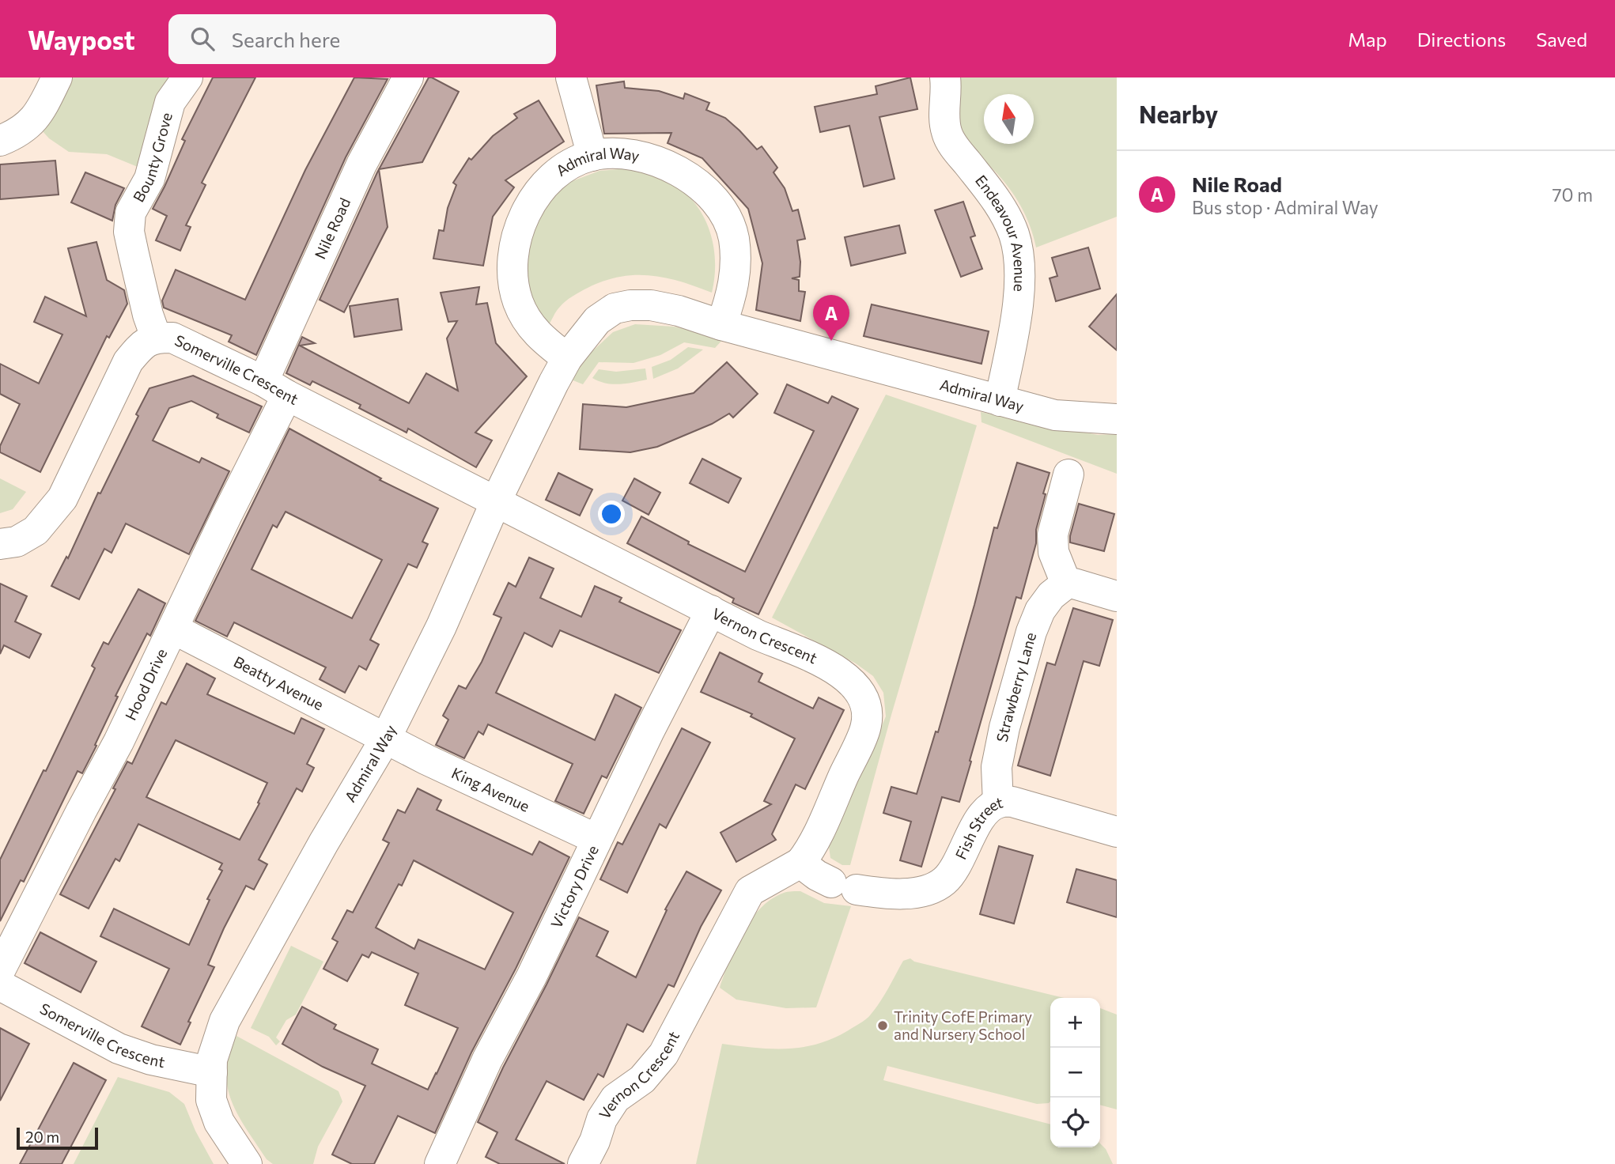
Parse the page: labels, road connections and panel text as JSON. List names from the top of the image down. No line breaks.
{"streets":{"street":["Bounty Grove","Admiral Way","Nile Road","Endeavour Avenue","Somerville Crescent","Vernon Crescent","Beatty Avenue","Hood Drive","Strawberry Lane","King Avenue","Fish Street","Victory Drive"]},"crossings":[["Bounty Grove","Somerville Crescent"],["Admiral Way","Endeavour Avenue"],["Admiral Way","Somerville Crescent"],["Admiral Way","Vernon Crescent"],["Admiral Way","Beatty Avenue"],["Admiral Way","King Avenue"],["Nile Road","Somerville Crescent"],["Nile Road","Hood Drive"],["Somerville Crescent","Vernon Crescent"],["Somerville Crescent","Hood Drive"],["Vernon Crescent","Fish Street"],["Vernon Crescent","Victory Drive"],["Beatty Avenue","Hood Drive"],["Beatty Avenue","King Avenue"],["Strawberry Lane","Fish Street"],["King Avenue","Victory Drive"]],"places":["Trinity CofE Primary and Nursery School"],"scale_bar":"20 m","north":"top","page":{"header":"Waypost","search":"Search here","nav":["Map","Directions","Saved"],"heading":"Nearby","list":[{"mark":"A","name":"Nile Road","note":"Bus stop · Admiral Way","value":"70 m"}],"pins":"A","map_buttons":["+","−"],"scale":"20 m"}}
